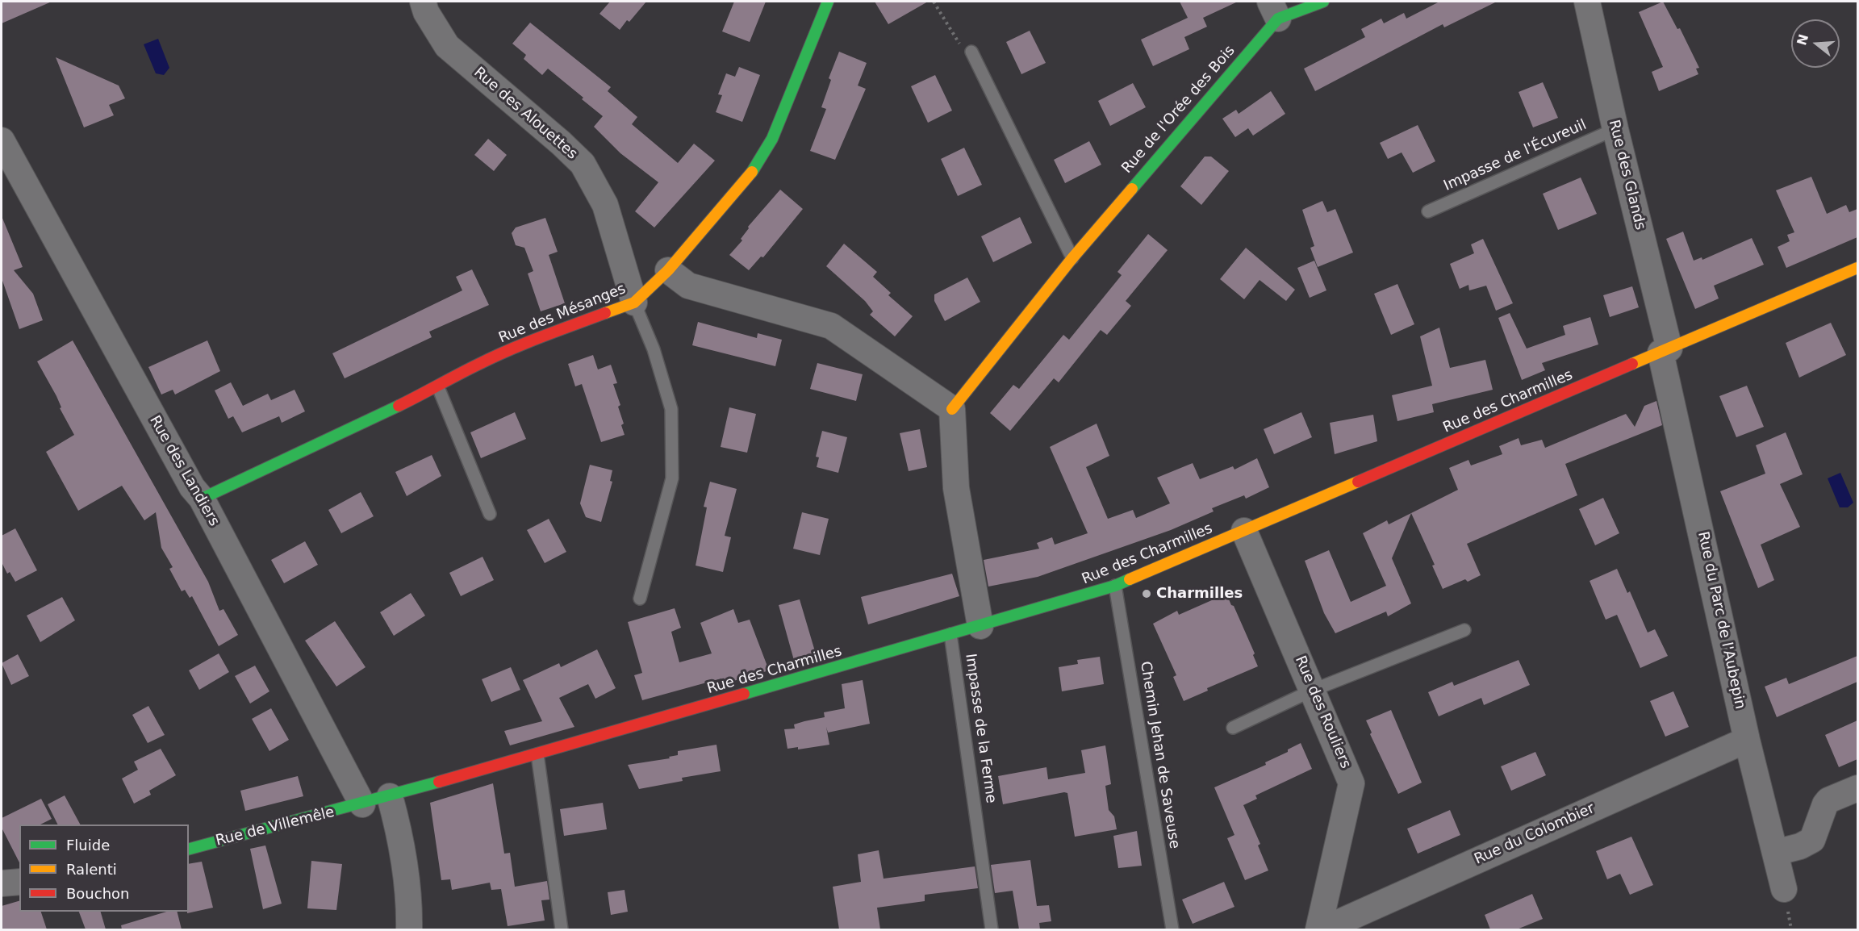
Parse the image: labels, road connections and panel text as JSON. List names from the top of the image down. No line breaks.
{"streets":{"street":["Rue de l'Orée des Bois","Rue des Alouettes","Rue des Glands","Rue des Mésanges","Rue des Charmilles","Rue des Landiers","Rue du Parc de l'Aubepin","Rue des Rouliers","Rue de Villemêle","Rue du Colombier"],"lane":["Impasse de l'Écureuil","Impasse de la Ferme","Chemin Jehan de Saveuse"]},"crossings":[["Rue des Alouettes","Rue des Mésanges"],["Impasse de l'Écureuil","Rue des Glands"],["Rue des Glands","Rue des Charmilles"],["Rue des Glands","Rue du Parc de l'Aubepin"],["Rue des Mésanges","Rue des Landiers"],["Rue des Charmilles","Rue des Landiers"],["Rue des Charmilles","Rue du Parc de l'Aubepin"],["Rue des Charmilles","Rue des Rouliers"],["Rue des Charmilles","Impasse de la Ferme"],["Rue des Charmilles","Chemin Jehan de Saveuse"],["Rue des Charmilles","Rue de Villemêle"],["Rue des Landiers","Rue de Villemêle"],["Rue du Parc de l'Aubepin","Rue du Colombier"]],"places":["Charmilles"],"legend":["Fluide","Ralenti","Bouchon"],"north":"left"}
